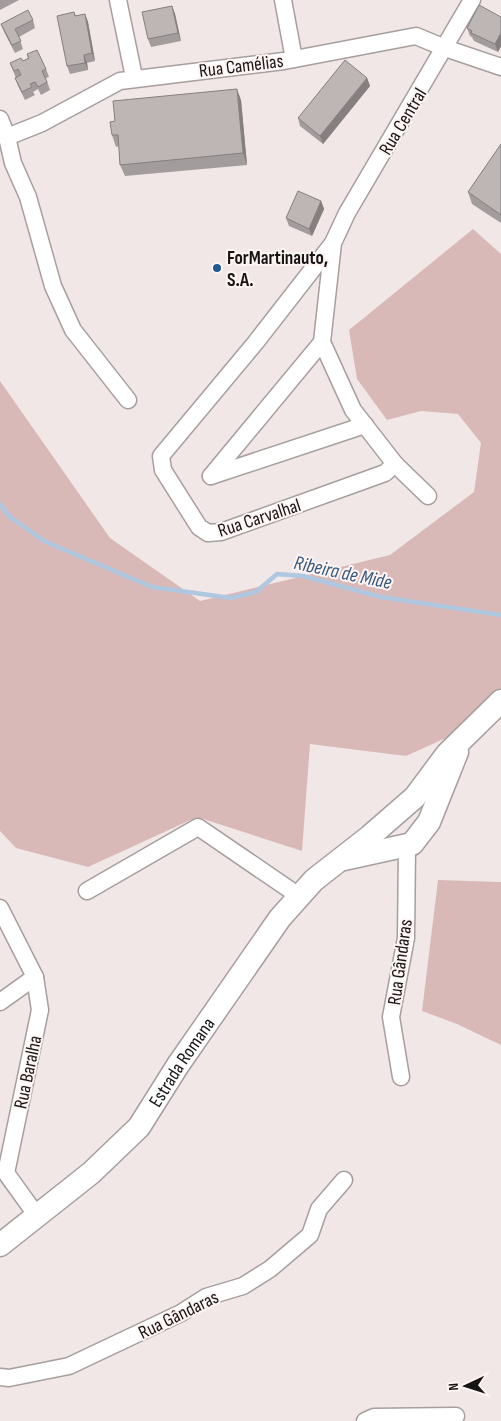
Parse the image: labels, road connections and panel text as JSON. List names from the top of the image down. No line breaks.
{"streets":{"street":["Rua Camélias","Rua Central","Rua Carvalhal","Rua Gândaras","Estrada Romana","Rua Baralha"]},"crossings":[["Rua Camélias","Rua Central"],["Rua Central","Rua Carvalhal"],["Rua Gândaras","Estrada Romana"],["Estrada Romana","Rua Baralha"]],"water":["Ribeira de Mide"],"places":["ForMartinauto, S.A."],"north":"left"}
